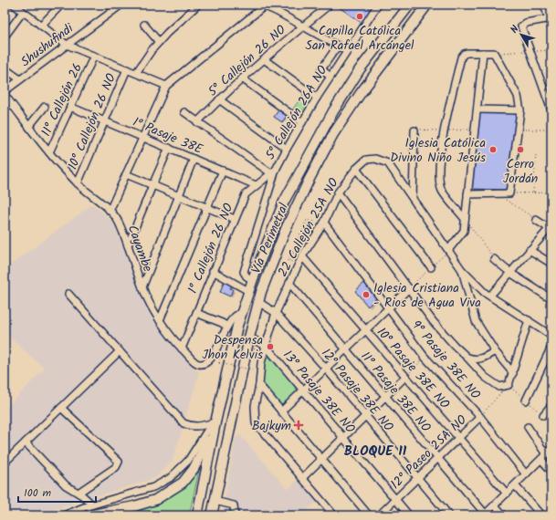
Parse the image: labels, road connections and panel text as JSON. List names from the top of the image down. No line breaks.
{"streets":{"highway":["Vía Perimetral"],"street":["Shushufindi","5° Callejón 26 NO","11° Callejón 26","5° Callejón 26A NO","10° Callejón 26 NO","1° Pasaje 38E","22 Callejón 25A NO","Cayambe","1° Callejón 26 NO","9° Pasaje 38E NO","10° Pasaje 38E NO","12° Pasaje 38E NO","13° Pasaje 38E NO","11° Pasaje 38E NO","12° Paseo 25A NO"]},"crossings":[["11° Callejón 26","1° Pasaje 38E"],["11° Callejón 26","Cayambe"],["5° Callejón 26A NO","Vía Perimetral"],["5° Callejón 26A NO","1° Callejón 26 NO"],["10° Callejón 26 NO","1° Pasaje 38E"],["10° Callejón 26 NO","Cayambe"],["1° Pasaje 38E","1° Callejón 26 NO"],["22 Callejón 25A NO","9° Pasaje 38E NO"],["22 Callejón 25A NO","10° Pasaje 38E NO"],["22 Callejón 25A NO","12° Pasaje 38E NO"],["22 Callejón 25A NO","13° Pasaje 38E NO"],["22 Callejón 25A NO","11° Pasaje 38E NO"],["Vía Perimetral","Cayambe"],["Vía Perimetral","12° Pasaje 38E NO"],["Vía Perimetral","13° Pasaje 38E NO"],["Cayambe","1° Callejón 26 NO"],["9° Pasaje 38E NO","12° Paseo 25A NO"],["10° Pasaje 38E NO","12° Paseo 25A NO"],["12° Pasaje 38E NO","12° Paseo 25A NO"],["13° Pasaje 38E NO","12° Paseo 25A NO"],["11° Pasaje 38E NO","12° Paseo 25A NO"]],"districts":["BLOQUE 11"],"places":{"other":["Capilla Católica San Rafael Arcángel","Iglesia Católica Divino Niño Jesús","Cerro Jordán","Iglesia Cristiana - Rios de Agua Viva","Despensa Jhon Kelvis"],"health":["Bajkym"]},"scale_bar":"100 m","north":"top left"}
